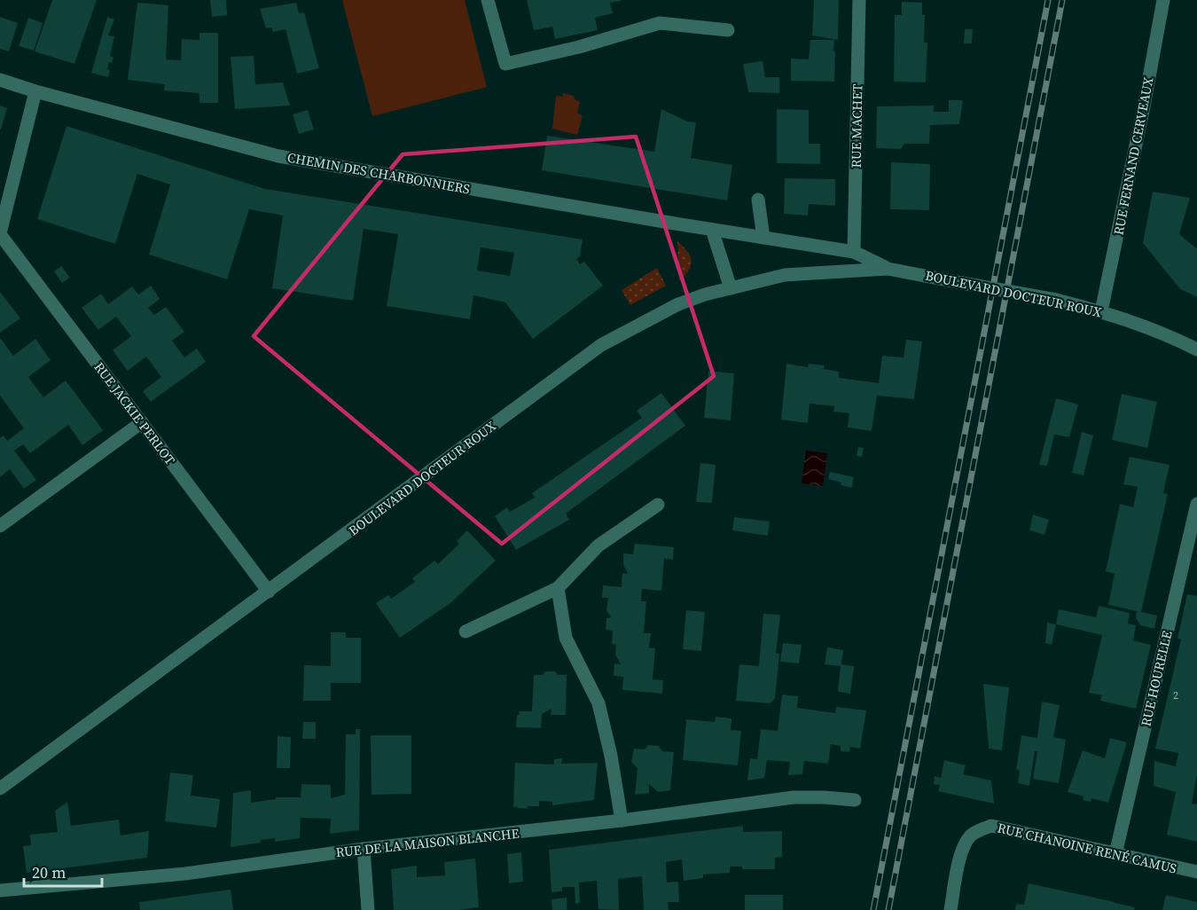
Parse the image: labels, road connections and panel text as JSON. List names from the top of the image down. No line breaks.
{"streets":{"street":["RUE MACHET","RUE FERNAND CERVEAUX","CHEMIN DES CHARBONNIERS","BOULEVARD DOCTEUR ROUX","RUE JACKIE PERLOT","RUE HOURELLE","RUE DE LA MAISON BLANCHE","RUE CHANOINE RENÉ CAMUS"]},"crossings":[["RUE MACHET","CHEMIN DES CHARBONNIERS"],["RUE MACHET","BOULEVARD DOCTEUR ROUX"],["RUE FERNAND CERVEAUX","BOULEVARD DOCTEUR ROUX"],["CHEMIN DES CHARBONNIERS","BOULEVARD DOCTEUR ROUX"],["CHEMIN DES CHARBONNIERS","RUE JACKIE PERLOT"],["BOULEVARD DOCTEUR ROUX","RUE JACKIE PERLOT"],["RUE HOURELLE","RUE CHANOINE RENÉ CAMUS"]],"house_numbers":["2"],"scale_bar":"20 m"}
